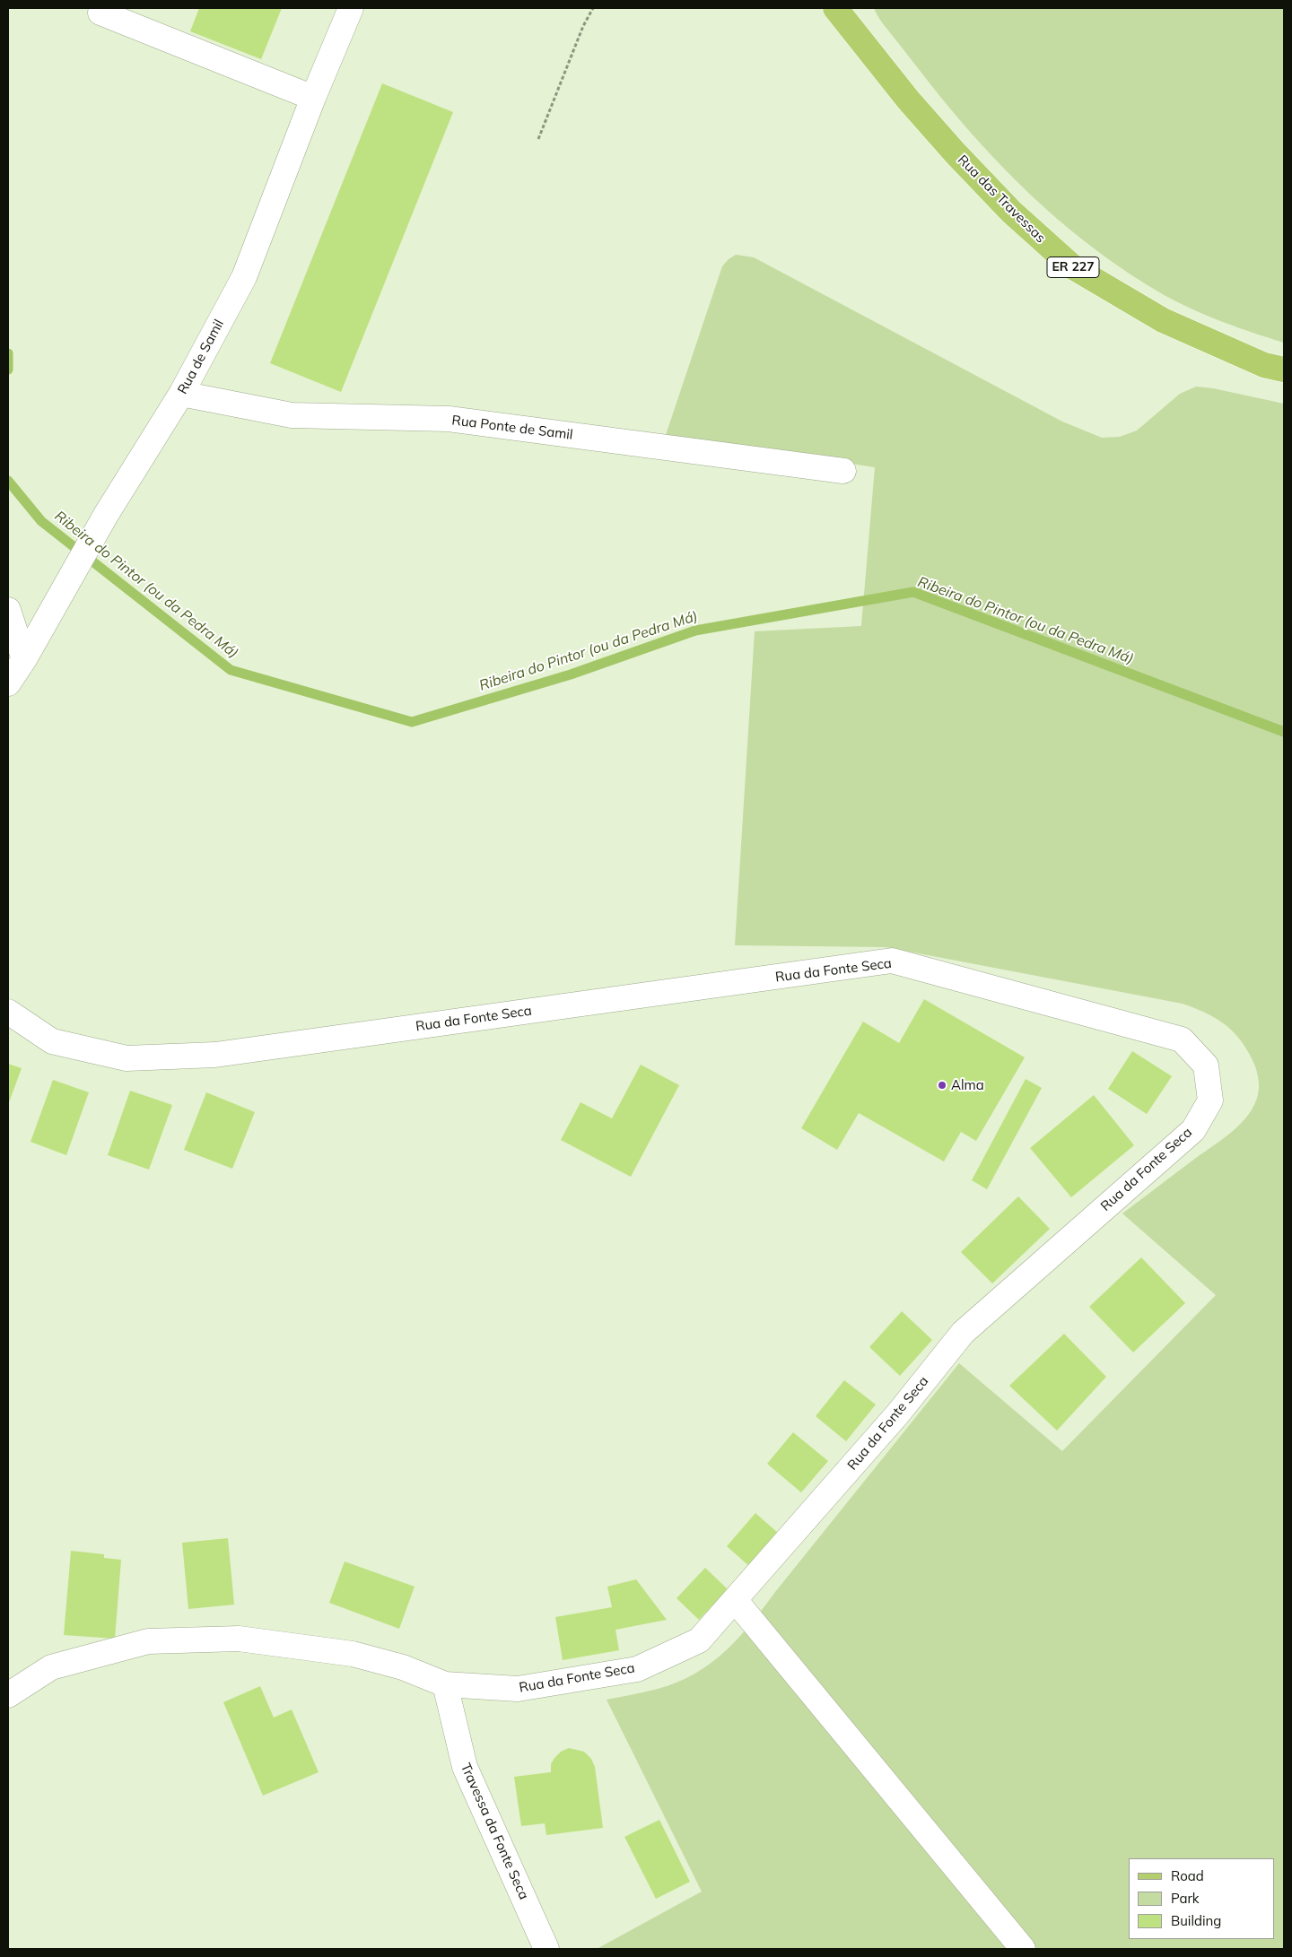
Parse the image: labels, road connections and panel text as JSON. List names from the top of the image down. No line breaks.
{"streets":{"main road":["Rua das Travessas","ER 227"],"street":["Rua de Samil","Rua Ponte de Samil","Rua da Fonte Seca","Travessa da Fonte Seca"]},"crossings":[["Rua de Samil","Rua Ponte de Samil"],["Rua da Fonte Seca","Travessa da Fonte Seca"]],"water":["Ribeira do Pintor (ou da Pedra Má)"],"places":["Alma"],"legend":["Road","Park","Building"]}
